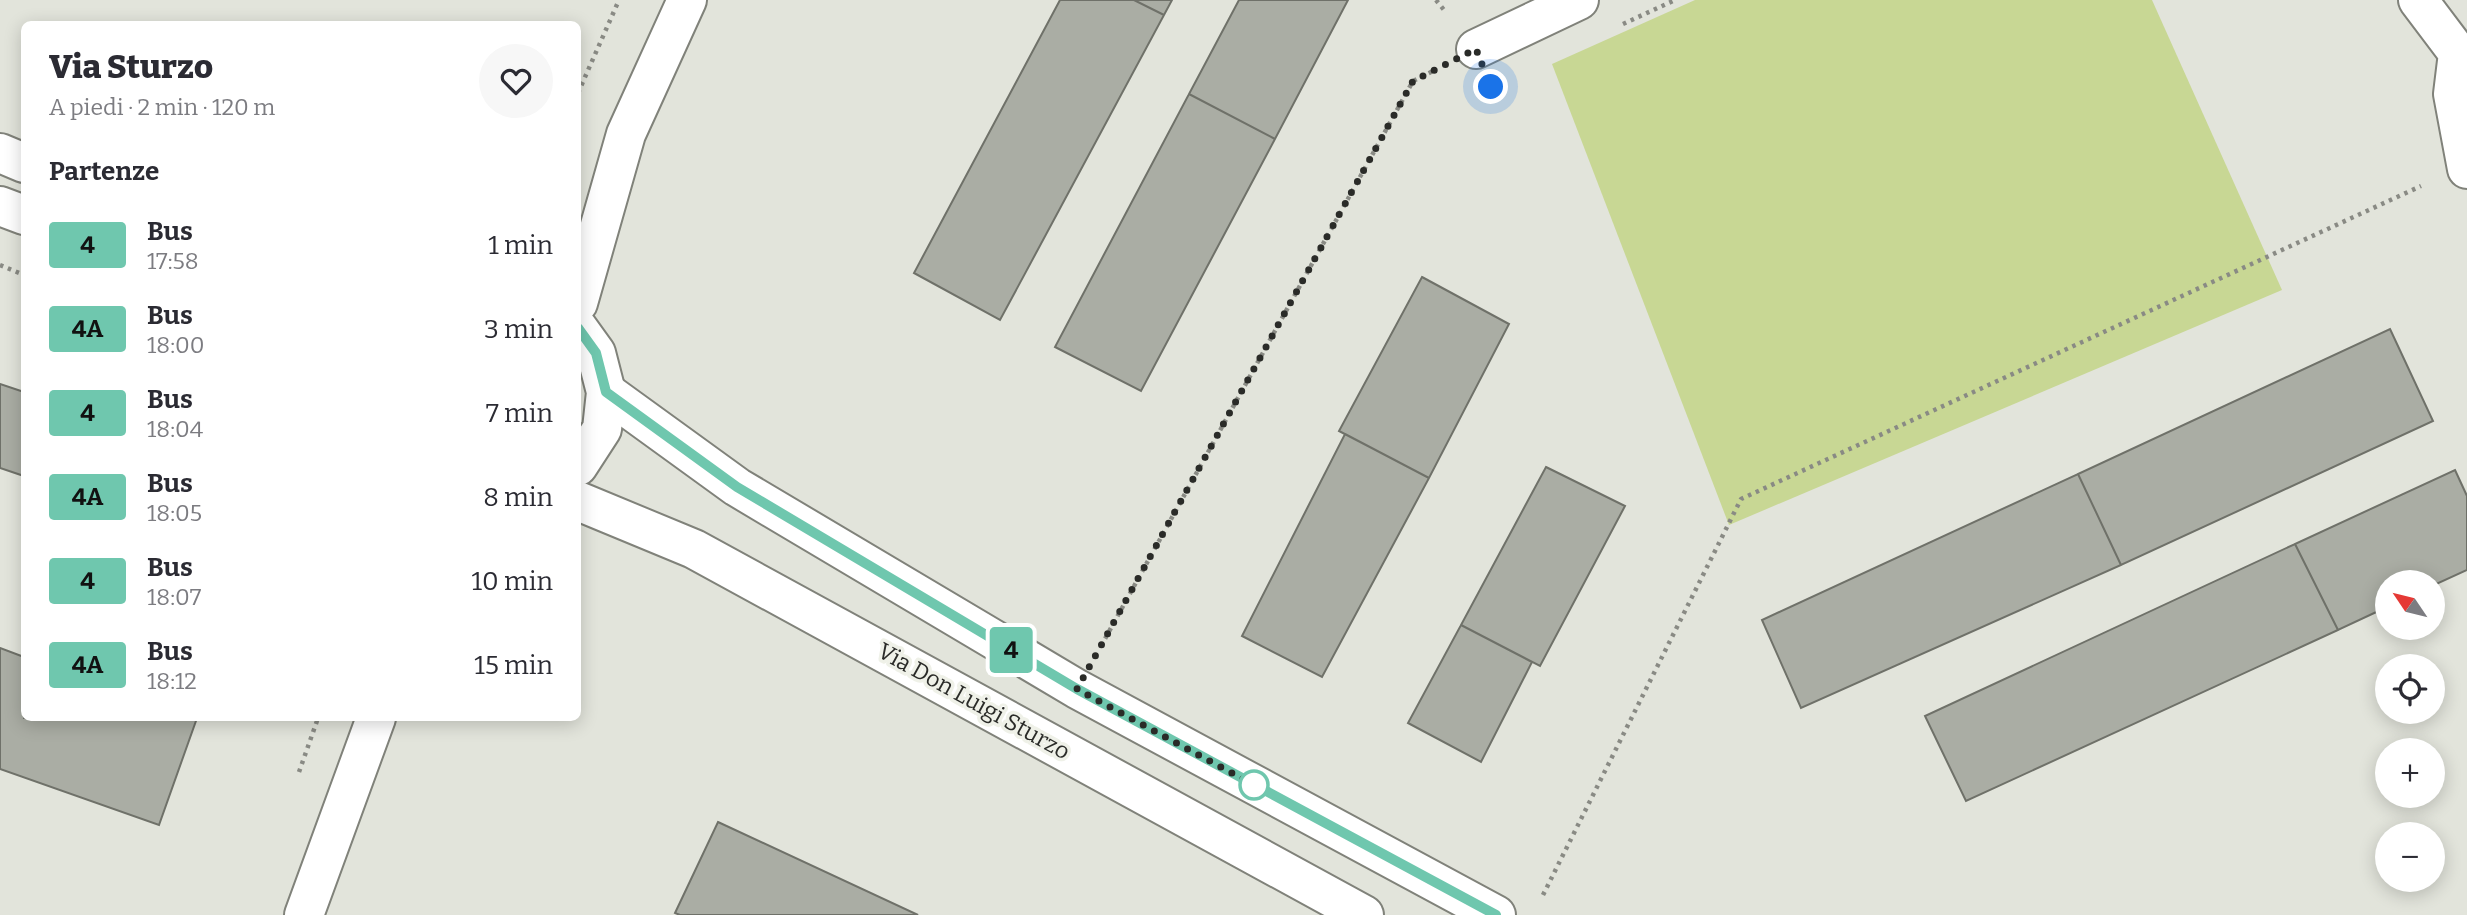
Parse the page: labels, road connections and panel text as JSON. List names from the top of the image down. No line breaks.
{"streets":{"street":["Via Don Luigi Sturzo"]},"lines":["bus line 4"],"north":"top left","page":{"on_map":"4","heading":[["Via Sturzo","A piedi · 2 min · 120 m"],"Partenze"],"list":[{"mark":"4","name":"Bus","note":"17:58","value":"1 min"},{"mark":"4A","name":"Bus","note":"18:00","value":"3 min"},{"mark":"4","name":"Bus","note":"18:04","value":"7 min"},{"mark":"4A","name":"Bus","note":"18:05","value":"8 min"},{"mark":"4","name":"Bus","note":"18:07","value":"10 min"},{"mark":"4A","name":"Bus","note":"18:12","value":"15 min"}],"map_buttons":["+","−"]}}
